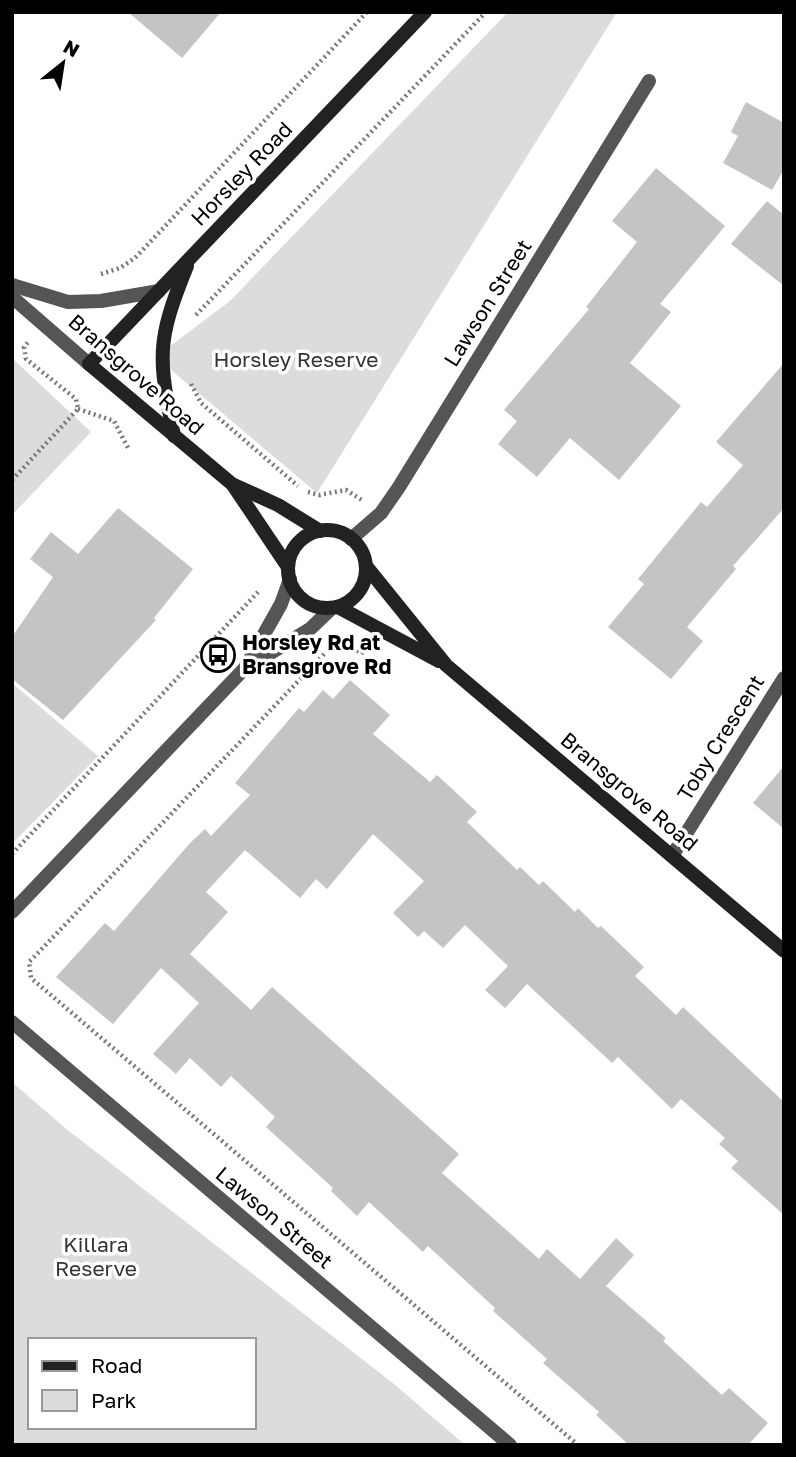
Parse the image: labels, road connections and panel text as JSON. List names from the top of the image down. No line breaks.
{"streets":{"main road":["Horsley Road","Bransgrove Road"],"street":["Lawson Street","Toby Crescent"]},"crossings":[["Horsley Road","Bransgrove Road"],["Lawson Street","Bransgrove Road"],["Bransgrove Road","Toby Crescent"]],"parks":["Horsley Reserve","Killara Reserve"],"places":{"bus stop":["Horsley Rd at Bransgrove Rd"]},"legend":["Road","Park"],"north":"top right"}
